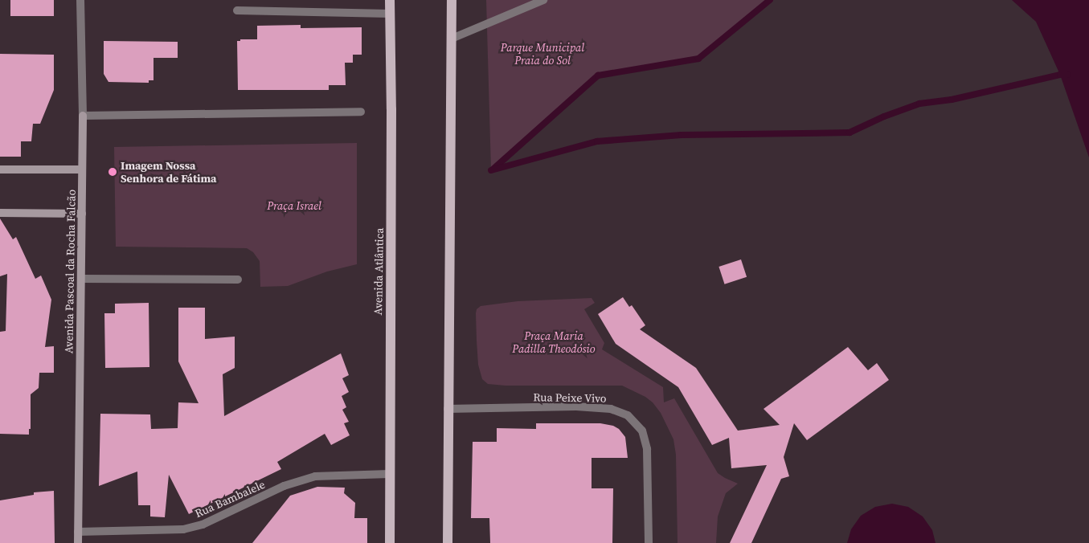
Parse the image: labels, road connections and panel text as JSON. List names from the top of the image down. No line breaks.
{"streets":{"main road":["Avenida Atlântica"],"street":["Avenida Pascoal da Rocha Falcão","Rua Peixe Vivo","Rua Bambalele"]},"crossings":[["Avenida Pascoal da Rocha Falcão","Rua Bambalele"],["Avenida Atlântica","Rua Bambalele"]],"parks":["Parque Municipal Praia do Sol","Praça Israel","Praça Maria Padilla Theodósio"],"places":["Imagem Nossa Senhora de Fátima"]}
